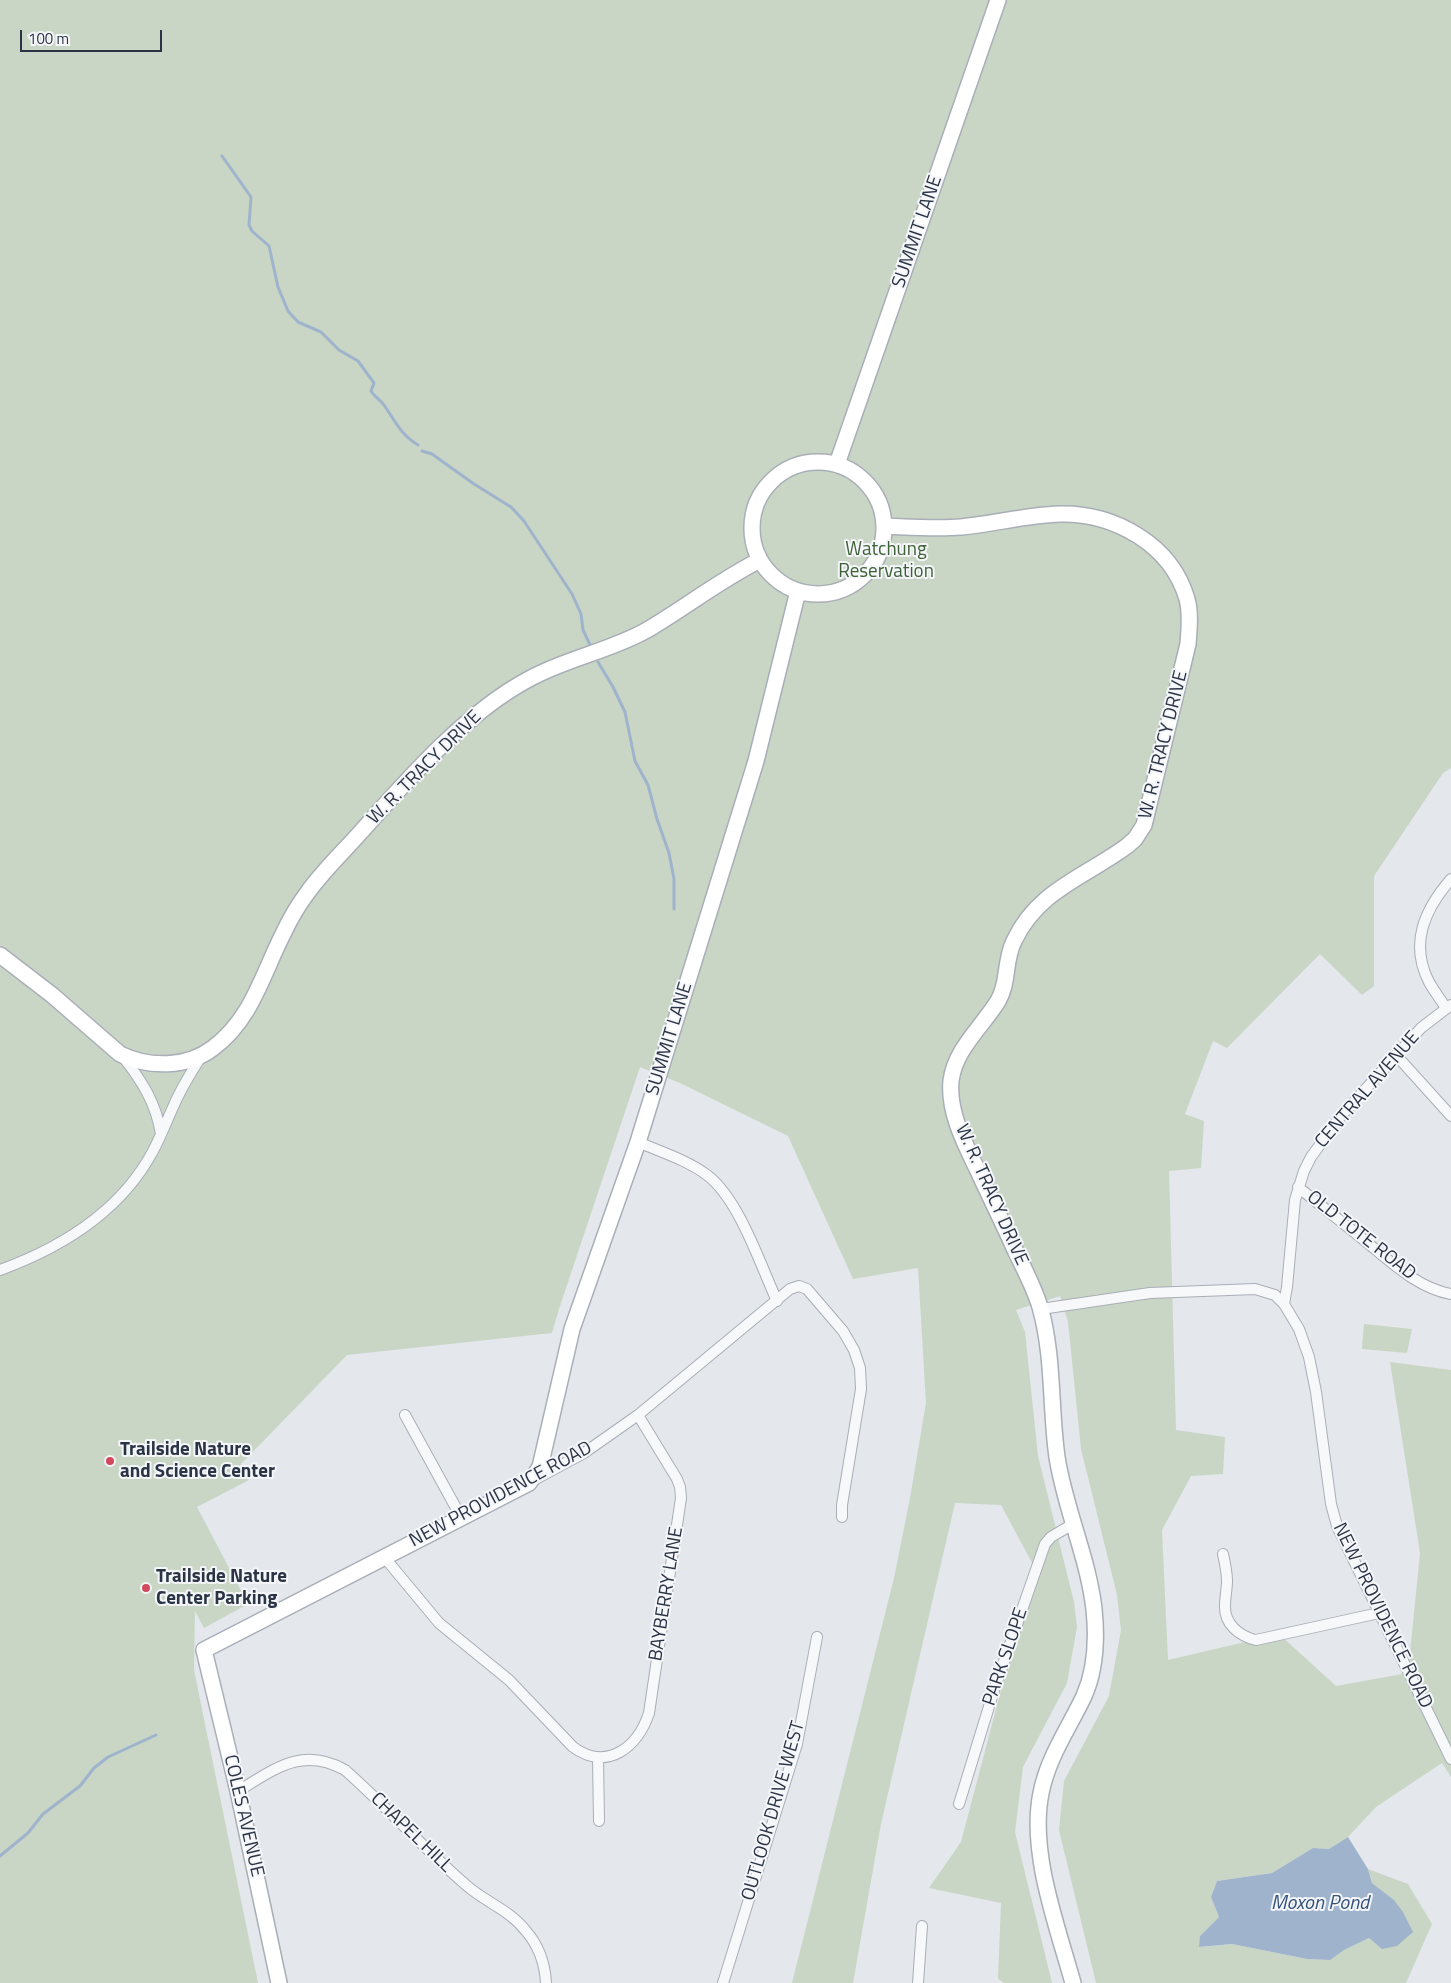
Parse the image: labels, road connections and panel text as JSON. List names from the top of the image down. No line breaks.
{"streets":{"street":["SUMMIT LANE","W. R. TRACY DRIVE","CENTRAL AVENUE","OLD TOTE ROAD","NEW PROVIDENCE ROAD","BAYBERRY LANE","PARK SLOPE","OUTLOOK DRIVE WEST","COLES AVENUE","CHAPEL HILL"]},"crossings":[["SUMMIT LANE","W. R. TRACY DRIVE"],["SUMMIT LANE","NEW PROVIDENCE ROAD"],["W. R. TRACY DRIVE","PARK SLOPE"],["CENTRAL AVENUE","OLD TOTE ROAD"],["CENTRAL AVENUE","NEW PROVIDENCE ROAD"],["NEW PROVIDENCE ROAD","BAYBERRY LANE"],["NEW PROVIDENCE ROAD","COLES AVENUE"],["COLES AVENUE","CHAPEL HILL"]],"water":["Moxon Pond"],"parks":["Watchung Reservation"],"places":["Trailside Nature and Science Center","Trailside Nature Center Parking"],"scale_bar":"100 m"}
